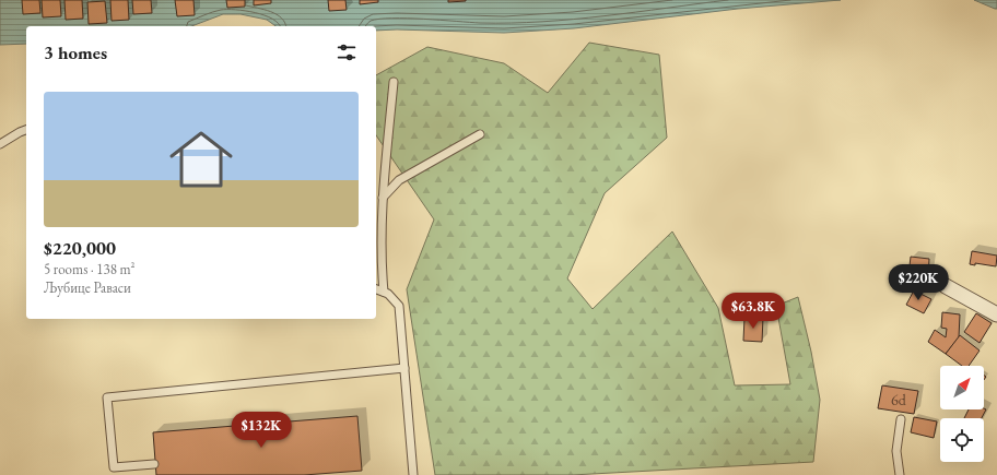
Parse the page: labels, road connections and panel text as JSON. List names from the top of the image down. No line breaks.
{"house_numbers":["6d"],"north":"top right","page":{"heading":"3 homes","list":[{"name":"$220,000","note":"5 rooms · 138 m² · Љубице Раваси"}],"price":["$220K","$63.8K","$132K"]}}
